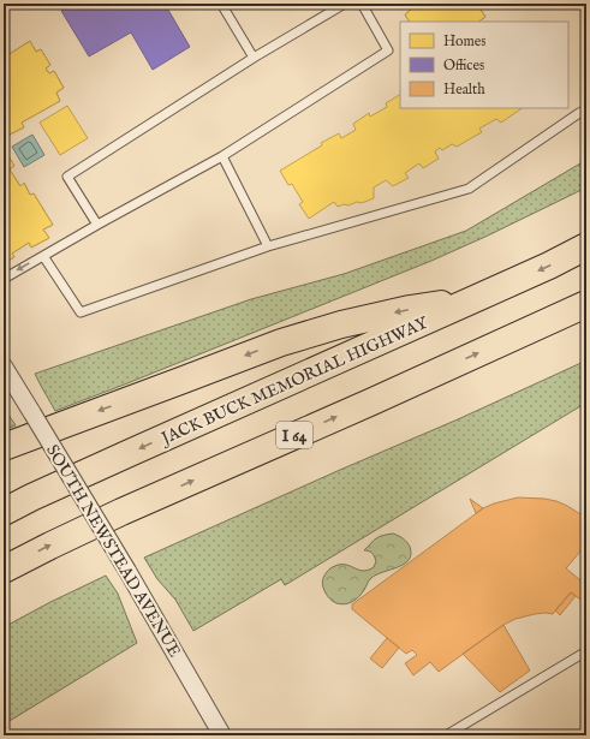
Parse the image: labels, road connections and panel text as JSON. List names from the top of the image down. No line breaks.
{"streets":{"highway":["JACK BUCK MEMORIAL HIGHWAY","I 64"],"street":["SOUTH NEWSTEAD AVENUE"]},"legend":["Homes","Offices","Health"]}
